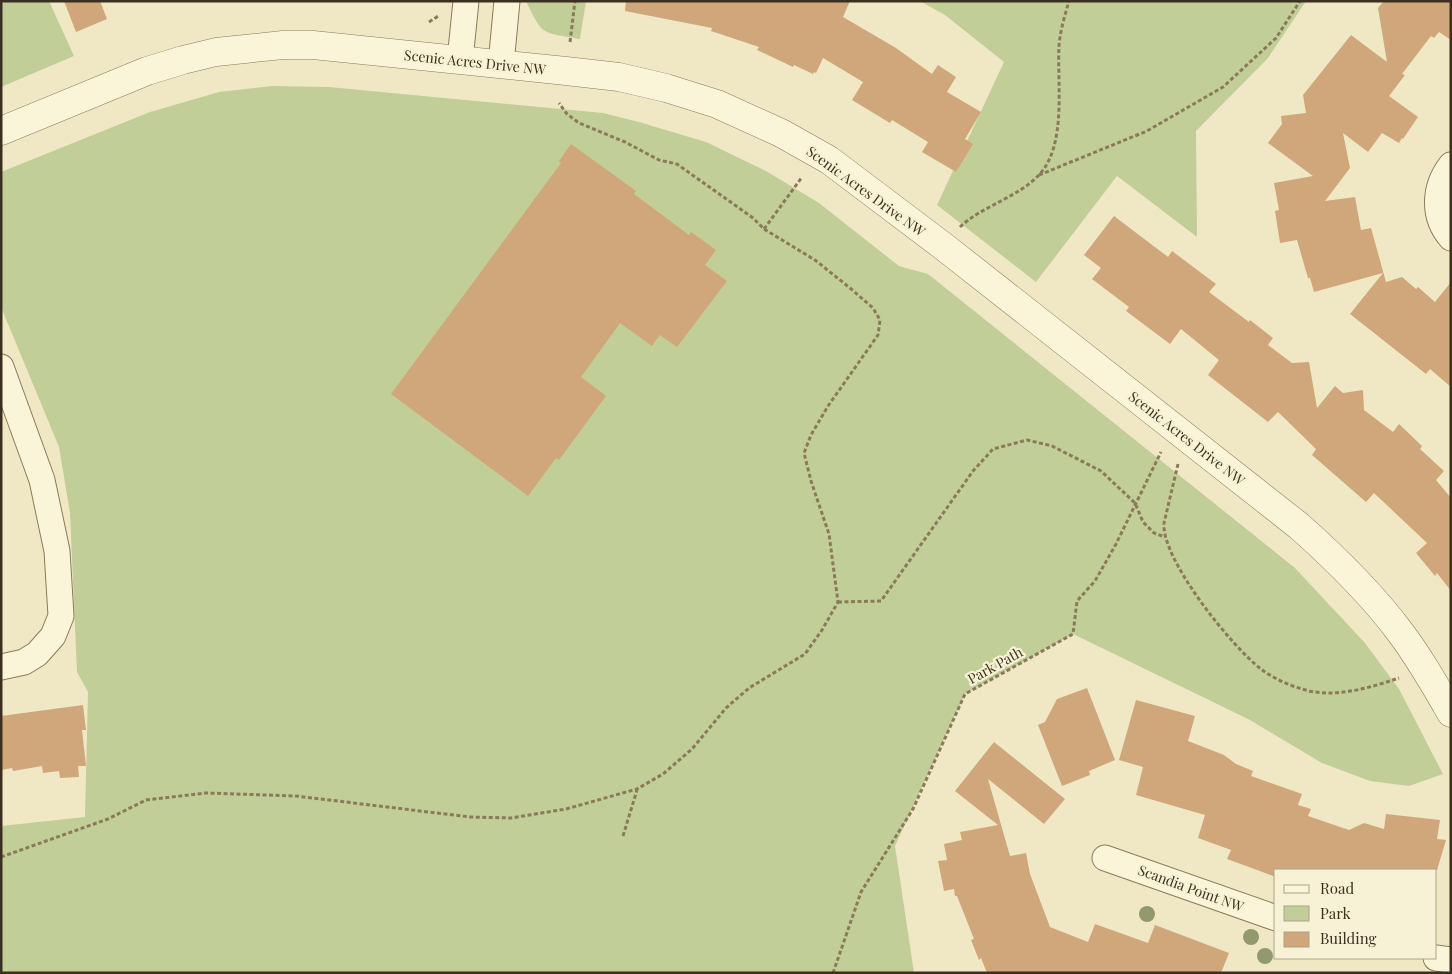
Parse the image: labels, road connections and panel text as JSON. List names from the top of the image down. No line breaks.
{"streets":{"street":["Scenic Acres Drive NW","Scandia Point NW"],"path":["Park Path"]},"legend":["Road","Park","Building"]}
